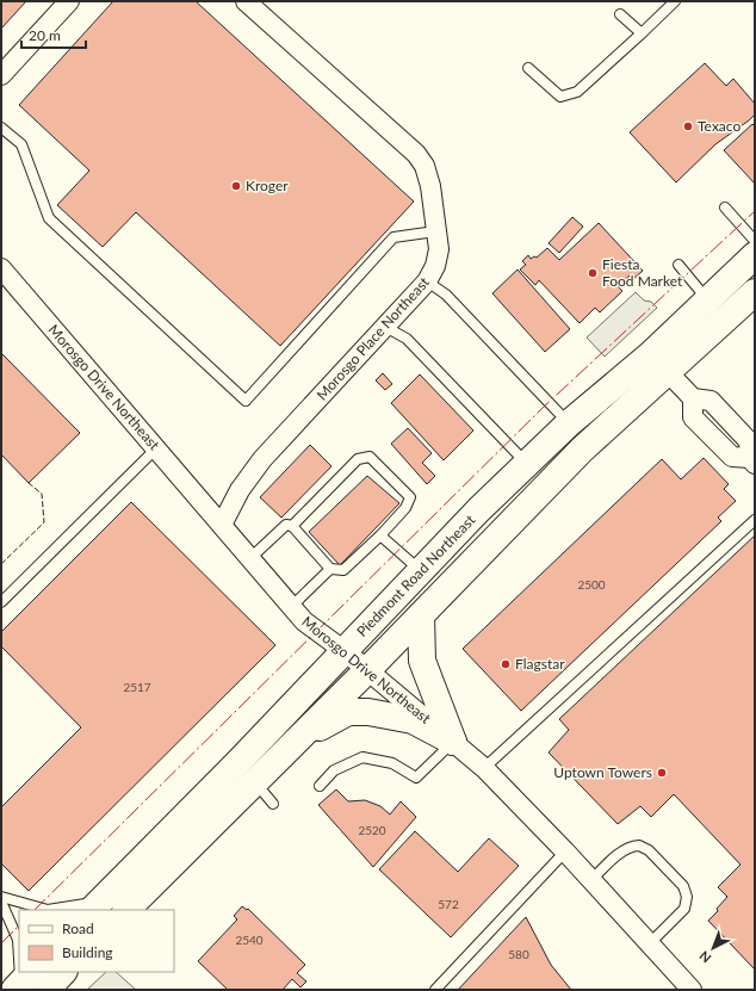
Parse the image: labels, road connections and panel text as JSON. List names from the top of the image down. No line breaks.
{"streets":{"main road":["Piedmont Road Northeast"],"street":["Morosgo Place Northeast","Morosgo Drive Northeast"]},"crossings":[["Morosgo Place Northeast","Morosgo Drive Northeast"],["Morosgo Drive Northeast","Piedmont Road Northeast"]],"places":["Texaco","Kroger","Fiesta Food Market","Flagstar","Uptown Towers"],"house_numbers":["2500","2517","2520","572","2540","580"],"legend":["Road","Building"],"scale_bar":"20 m","north":"bottom left"}
